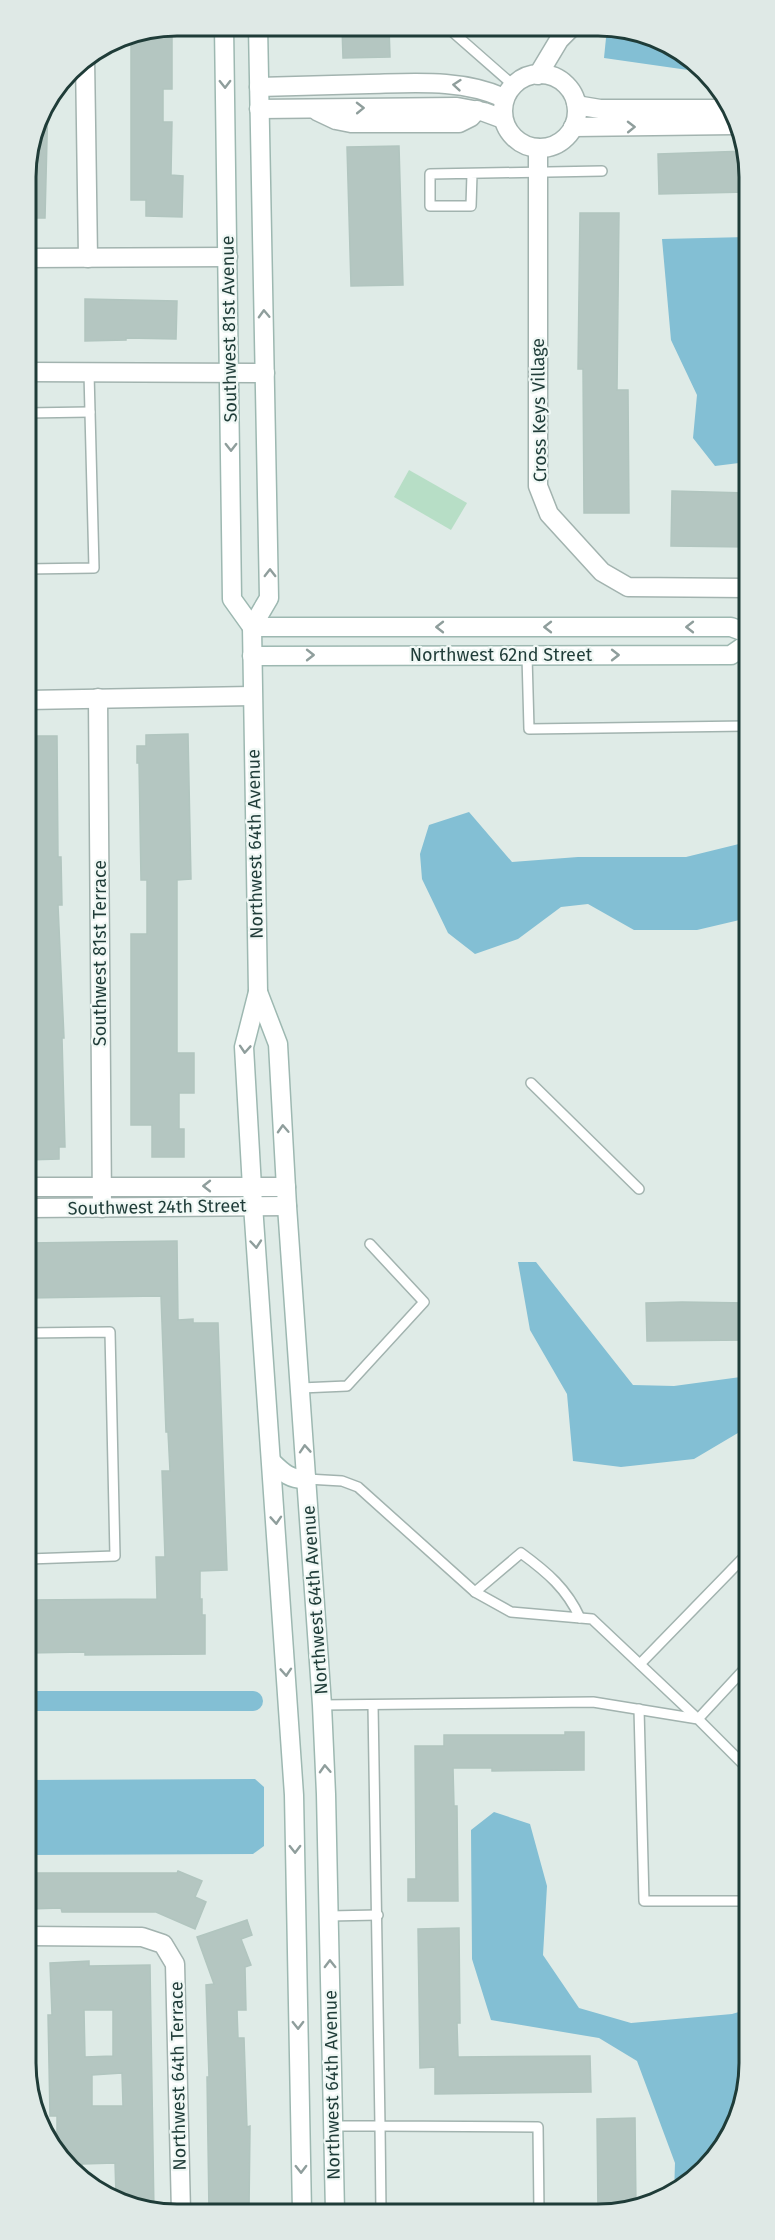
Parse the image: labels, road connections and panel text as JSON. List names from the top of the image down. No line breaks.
{"streets":{"street":["Southwest 81st Avenue","Cross Keys Village","Northwest 62nd Street","Northwest 64th Avenue","Southwest 81st Terrace","Southwest 24th Street","Northwest 64th Terrace"]},"crossings":[["Southwest 81st Avenue","Northwest 62nd Street"],["Southwest 81st Avenue","Northwest 64th Avenue"],["Northwest 64th Avenue","Southwest 24th Street"],["Southwest 81st Terrace","Southwest 24th Street"]]}
